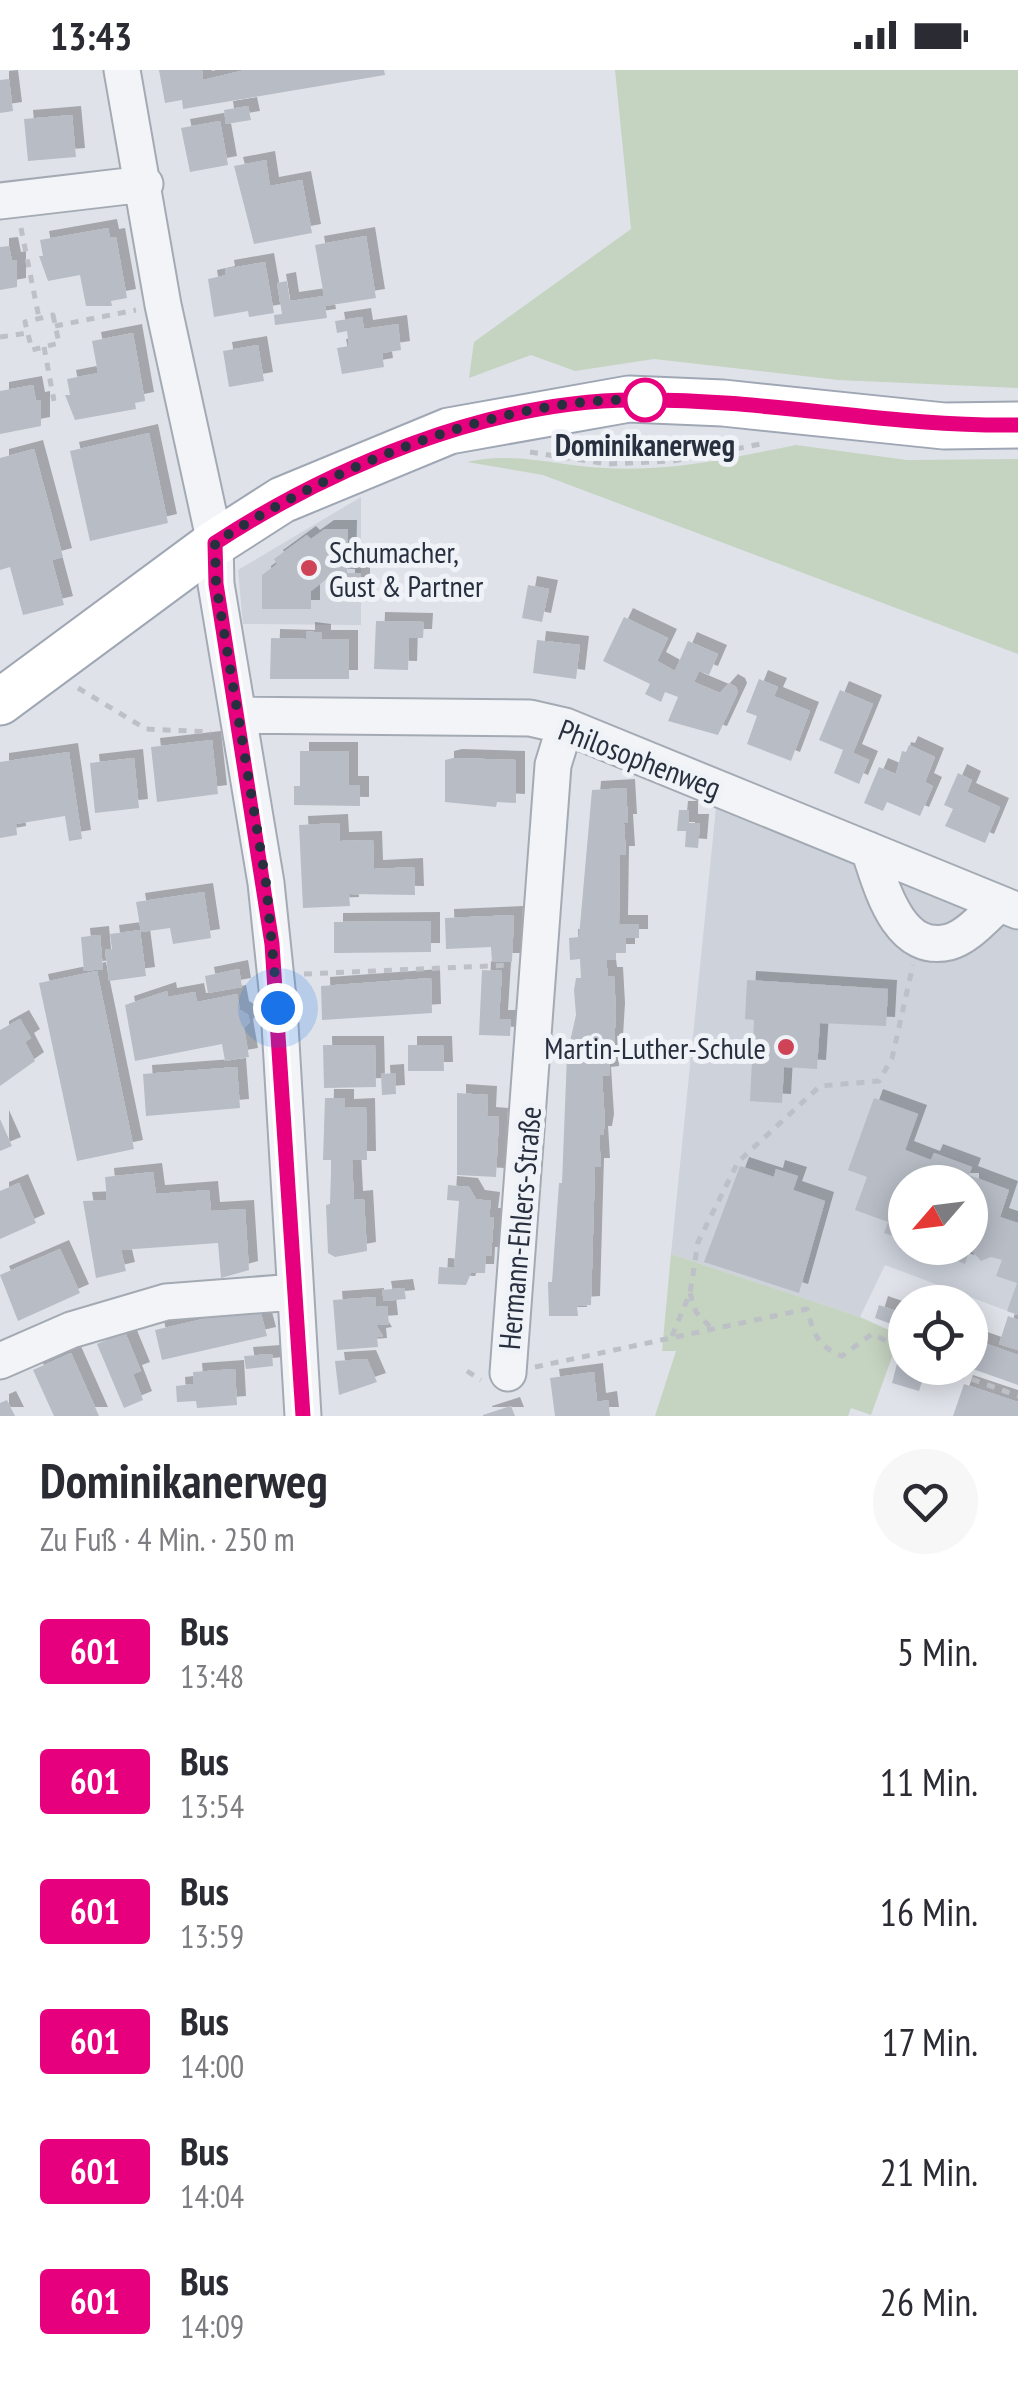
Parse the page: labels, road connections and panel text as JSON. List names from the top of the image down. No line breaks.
{"streets":{"street":["Philosophenweg","Hermann-Ehlers-Straße"]},"crossings":[["Philosophenweg","Hermann-Ehlers-Straße"]],"places":["Dominikanerweg","Schumacher, Gust & Partner","Martin-Luther-Schule"],"lines":["bus line 601"],"north":"bottom left","page":{"status":"13:43","heading":["Dominikanerweg","Zu Fuß · 4 Min. · 250 m"],"list":[{"mark":"601","name":"Bus","note":"13:48","value":"5 Min."},{"mark":"601","name":"Bus","note":"13:54","value":"11 Min."},{"mark":"601","name":"Bus","note":"13:59","value":"16 Min."},{"mark":"601","name":"Bus","note":"14:00","value":"17 Min."},{"mark":"601","name":"Bus","note":"14:04","value":"21 Min."},{"mark":"601","name":"Bus","note":"14:09","value":"26 Min."}]}}
